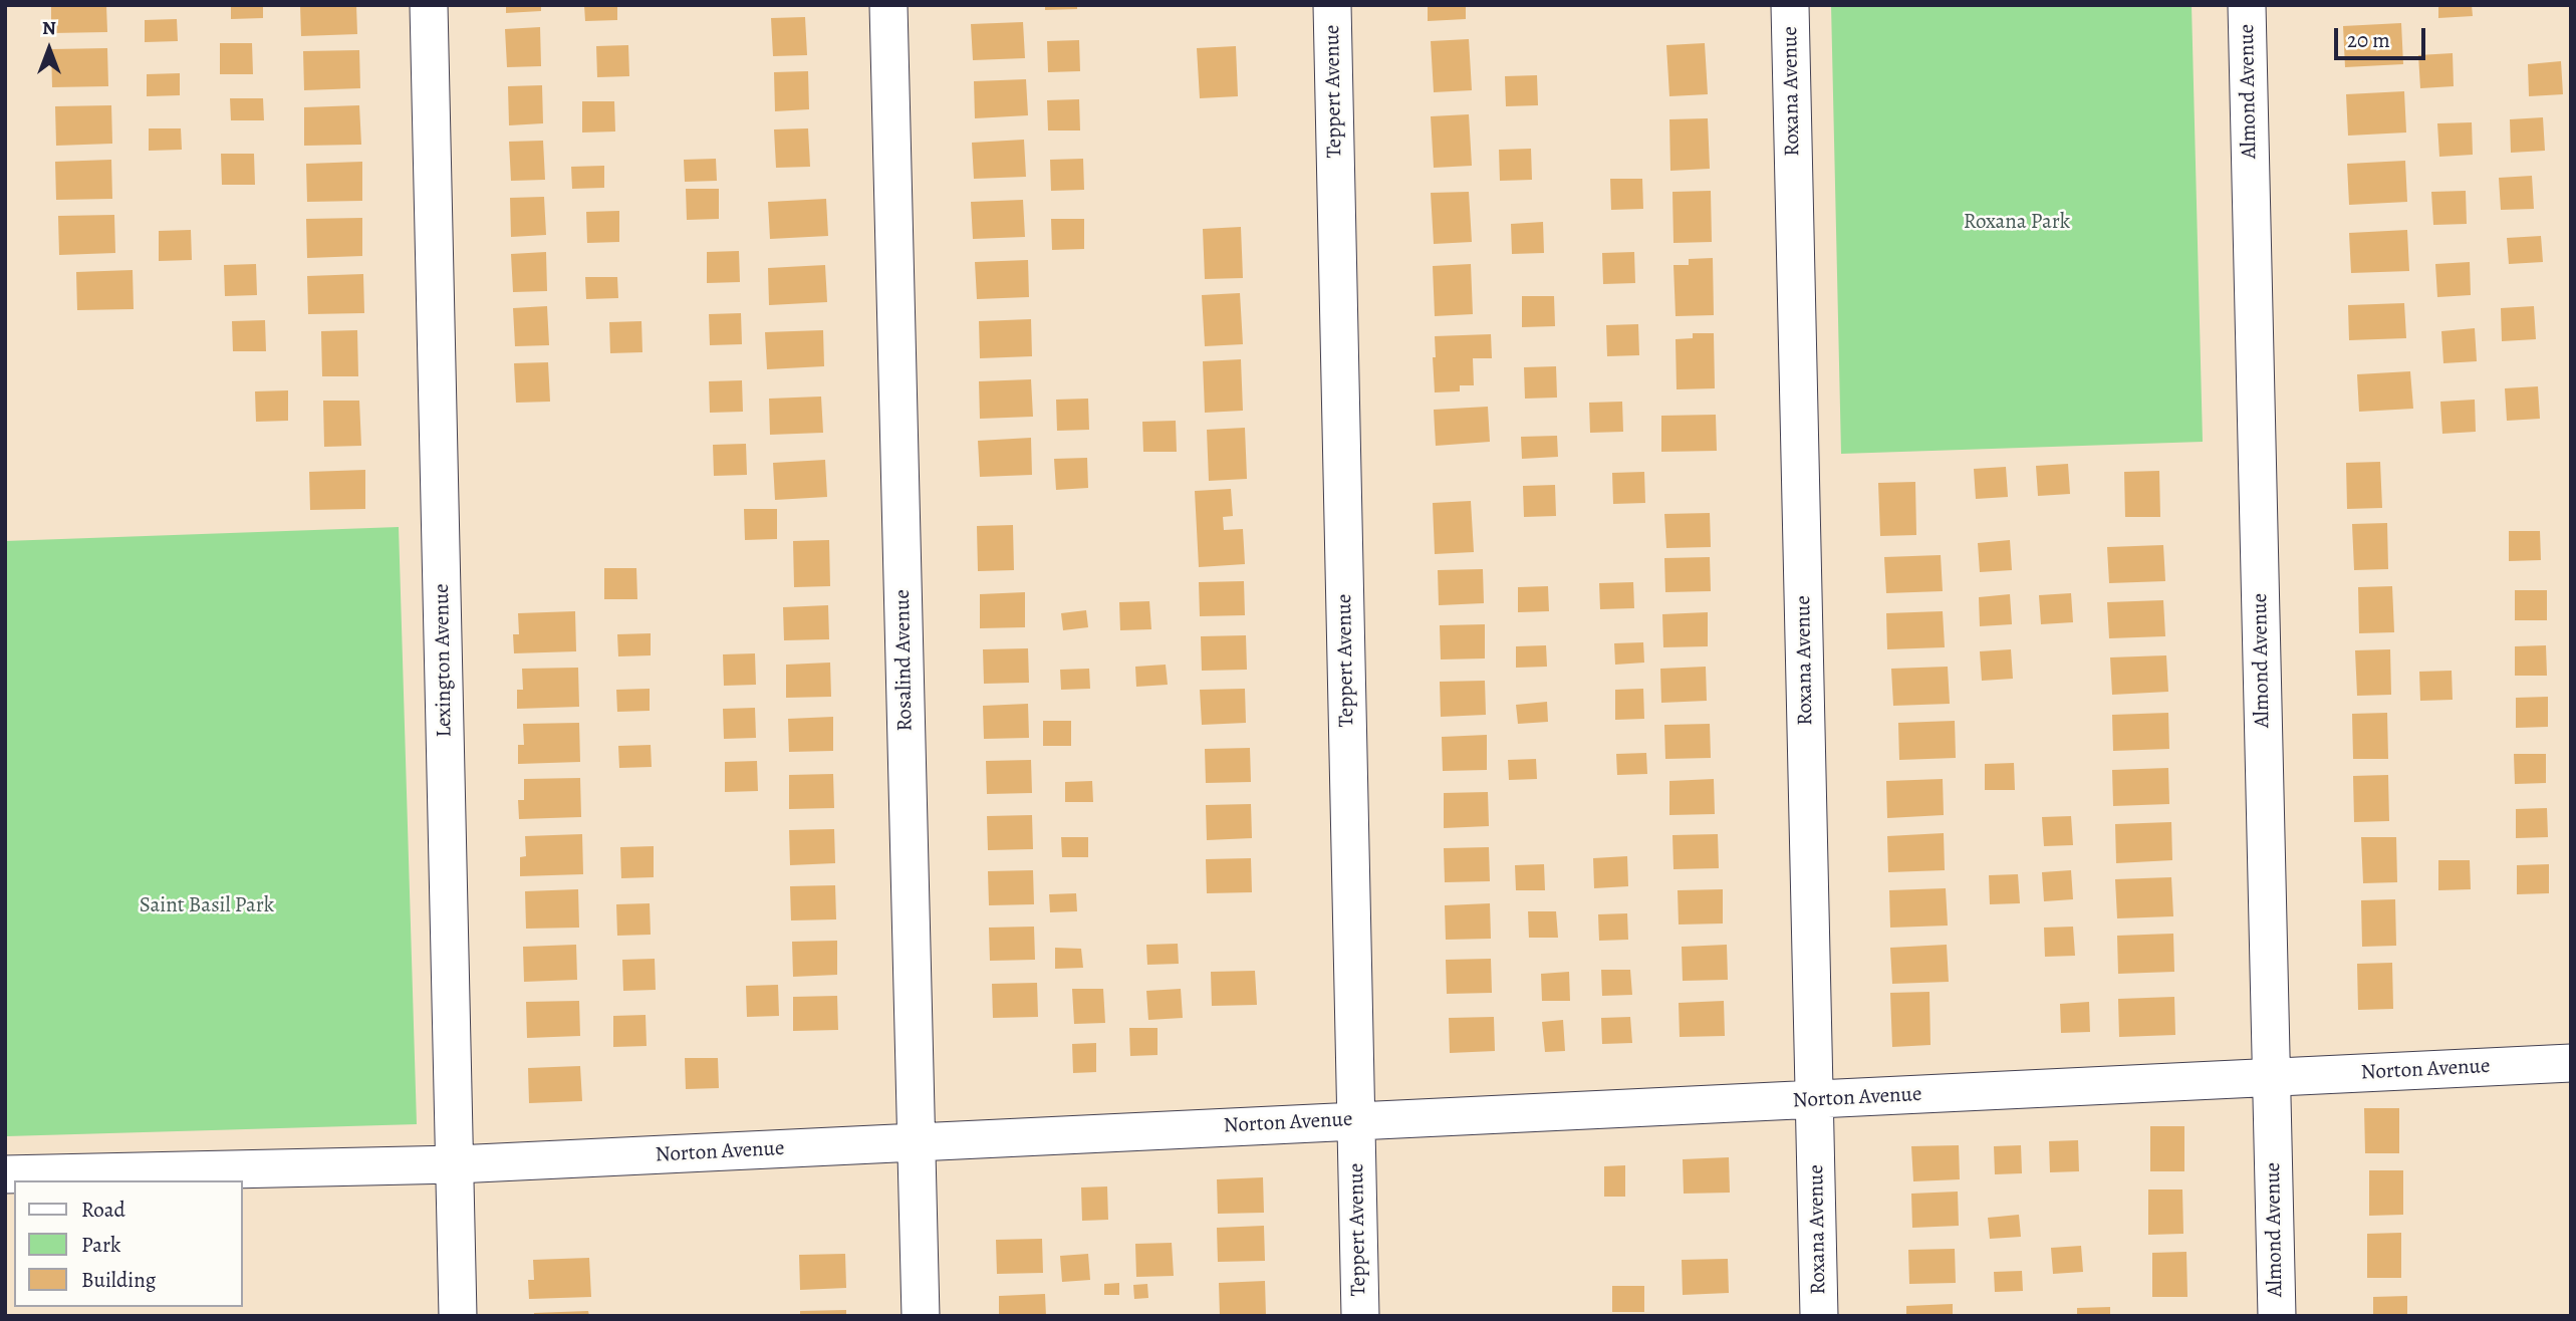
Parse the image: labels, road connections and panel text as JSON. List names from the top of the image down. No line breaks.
{"streets":{"street":["Teppert Avenue","Roxana Avenue","Almond Avenue","Lexington Avenue","Rosalind Avenue","Norton Avenue"]},"crossings":[["Teppert Avenue","Norton Avenue"],["Roxana Avenue","Norton Avenue"],["Almond Avenue","Norton Avenue"],["Lexington Avenue","Norton Avenue"],["Rosalind Avenue","Norton Avenue"]],"parks":["Roxana Park","Saint Basil Park"],"legend":["Road","Park","Building"],"scale_bar":"20 m","north":"top"}
